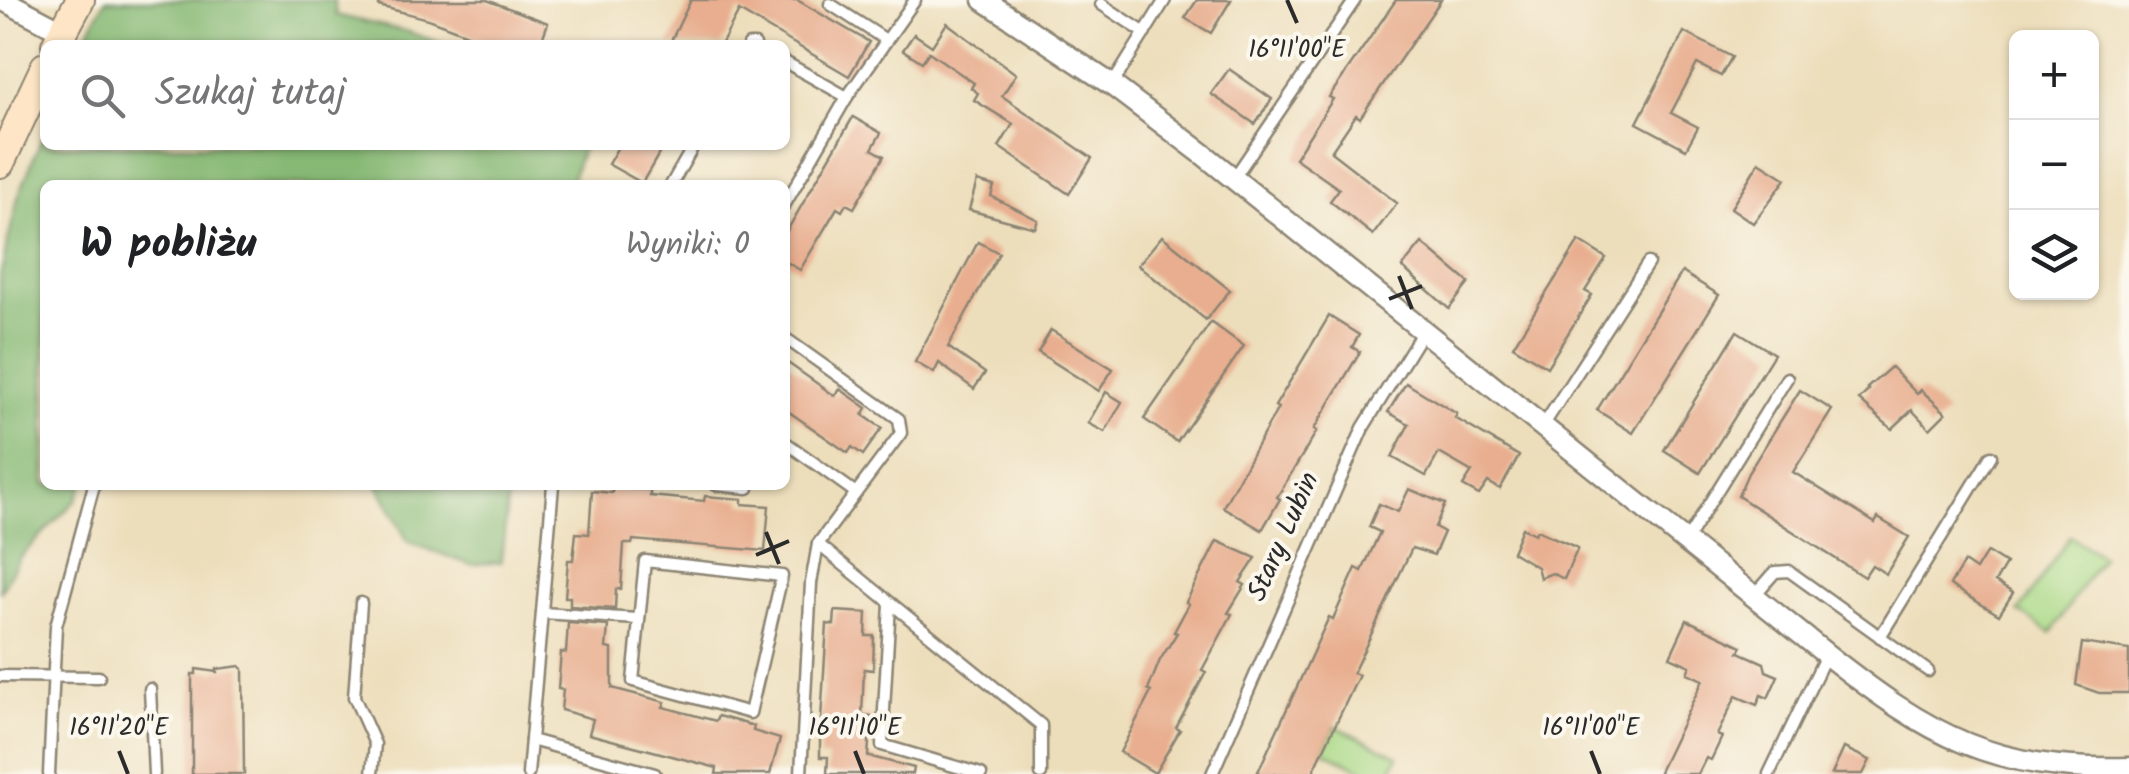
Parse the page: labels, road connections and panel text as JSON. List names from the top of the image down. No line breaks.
{"streets":{"lane":["Stary Lubin"]},"page":{"map_buttons":["+","−"],"search":"Szukaj tutaj","heading":["W pobliżu","Wyniki: 0"]},"coordinates":["16°11'00\"E","16°11'20\"E","16°11'10\"E"]}
